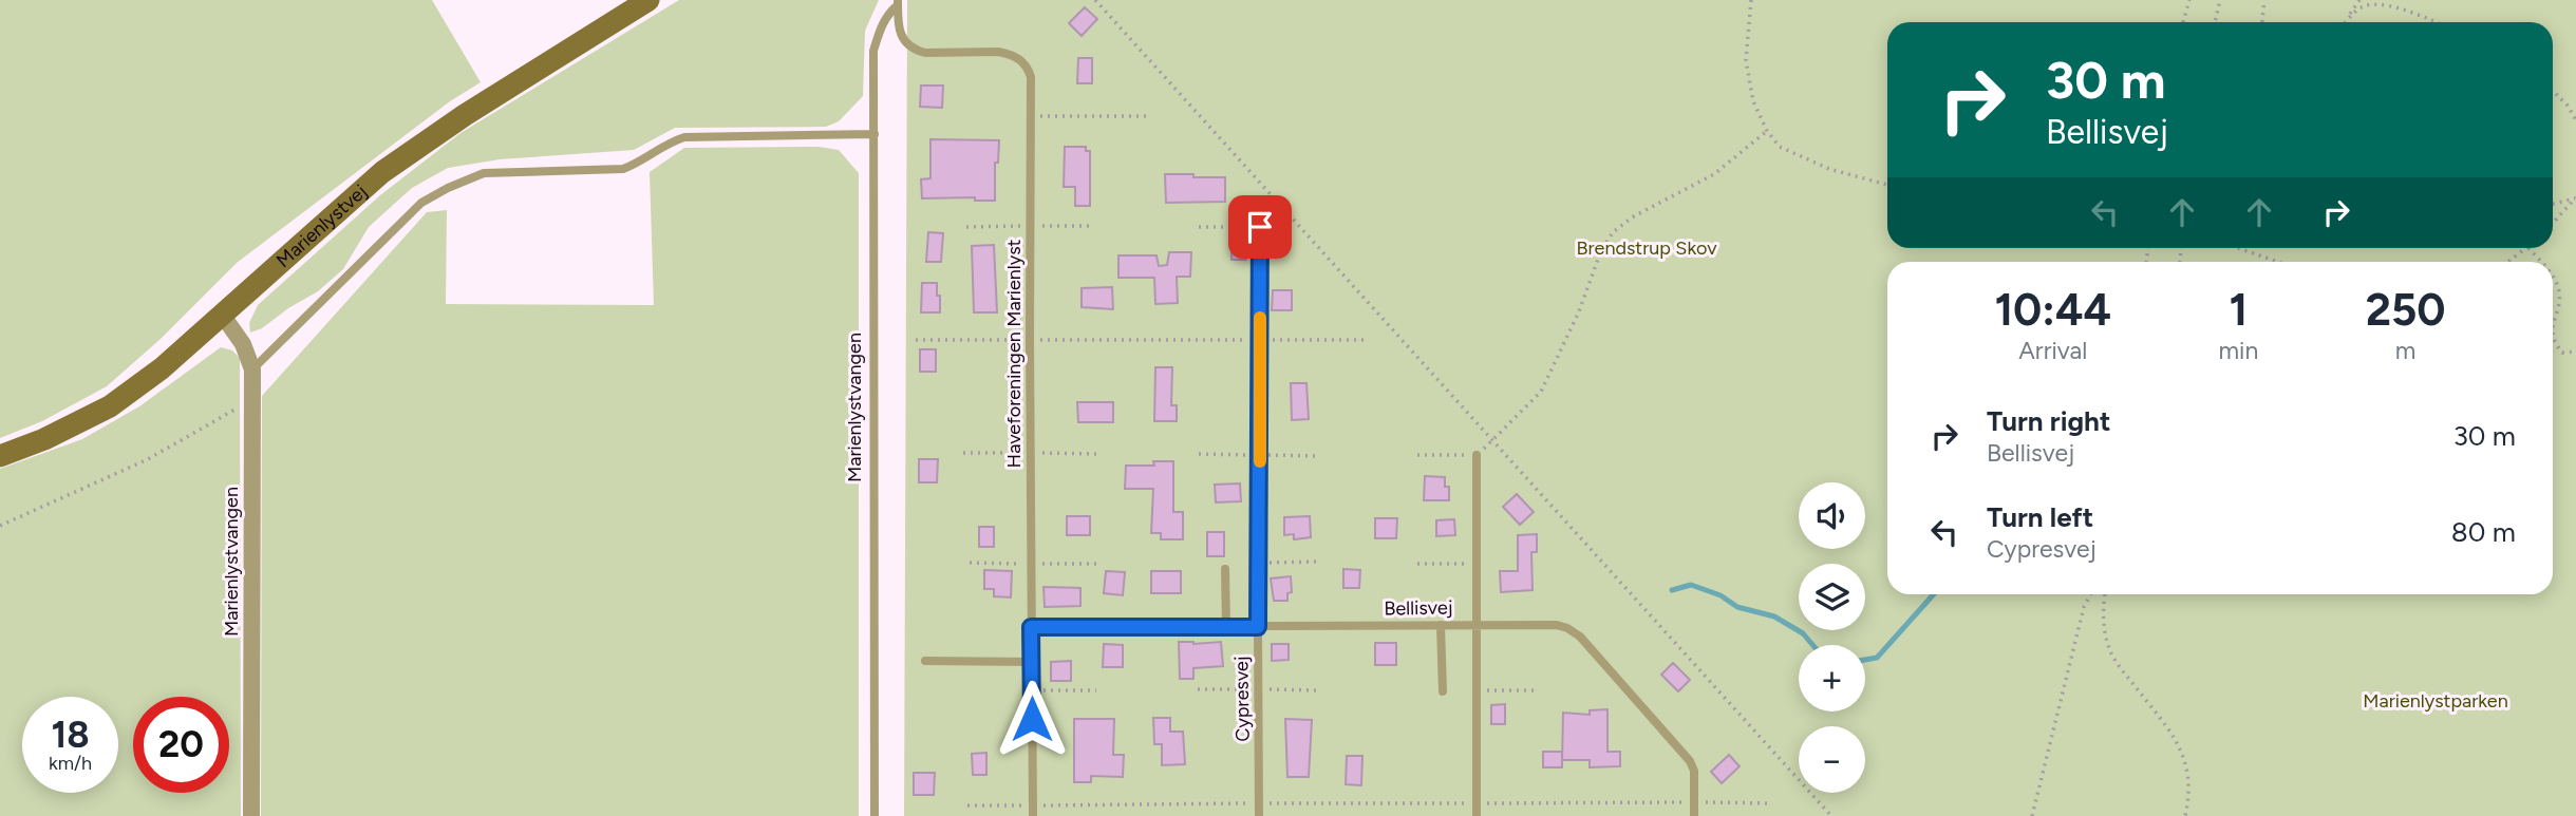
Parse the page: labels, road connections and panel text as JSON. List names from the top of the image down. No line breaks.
{"streets":{"street":["Marienlystvej","Marienlystvangen"],"lane":["Haveforeningen Marienlyst","Bellisvej","Cypresvej"]},"crossings":[["Marienlystvej","Marienlystvangen"],["Haveforeningen Marienlyst","Marienlystvangen"],["Haveforeningen Marienlyst","Bellisvej"],["Bellisvej","Cypresvej"]],"parks":["Brendstrup Skov","Marienlystparken"],"page":{"turn":["30 m","Bellisvej"],"eta":["10:44","Arrival","1","min","250","m"],"list":[{"name":"Turn right","note":"Bellisvej","value":"30 m"},{"name":"Turn left","note":"Cypresvej","value":"80 m"}],"map_buttons":["+","−"],"speed":"18 km/h","limit":"20"}}
